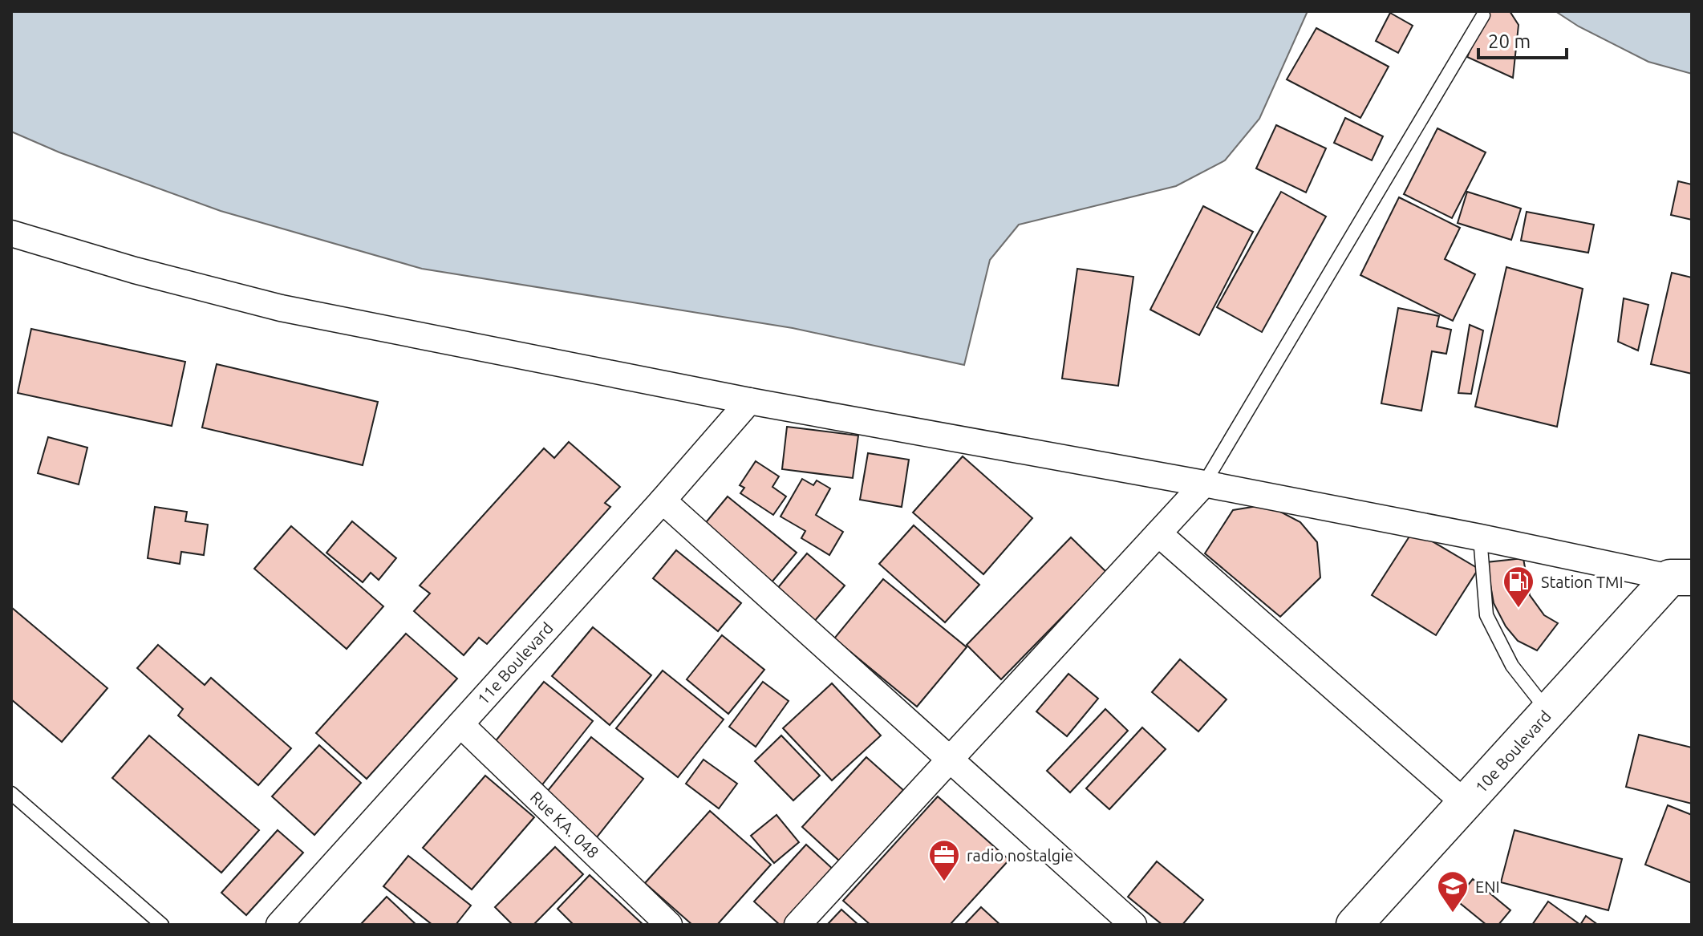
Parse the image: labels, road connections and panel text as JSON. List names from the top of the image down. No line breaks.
{"streets":{"main road":["10e Boulevard"],"street":["11e Boulevard","Rue KA. 048"]},"crossings":[["11e Boulevard","Rue KA. 048"]],"places":{"fuel station":["Station TMI"],"office":["radio nostalgie"],"school or university":["ENI"]},"scale_bar":"20 m"}
